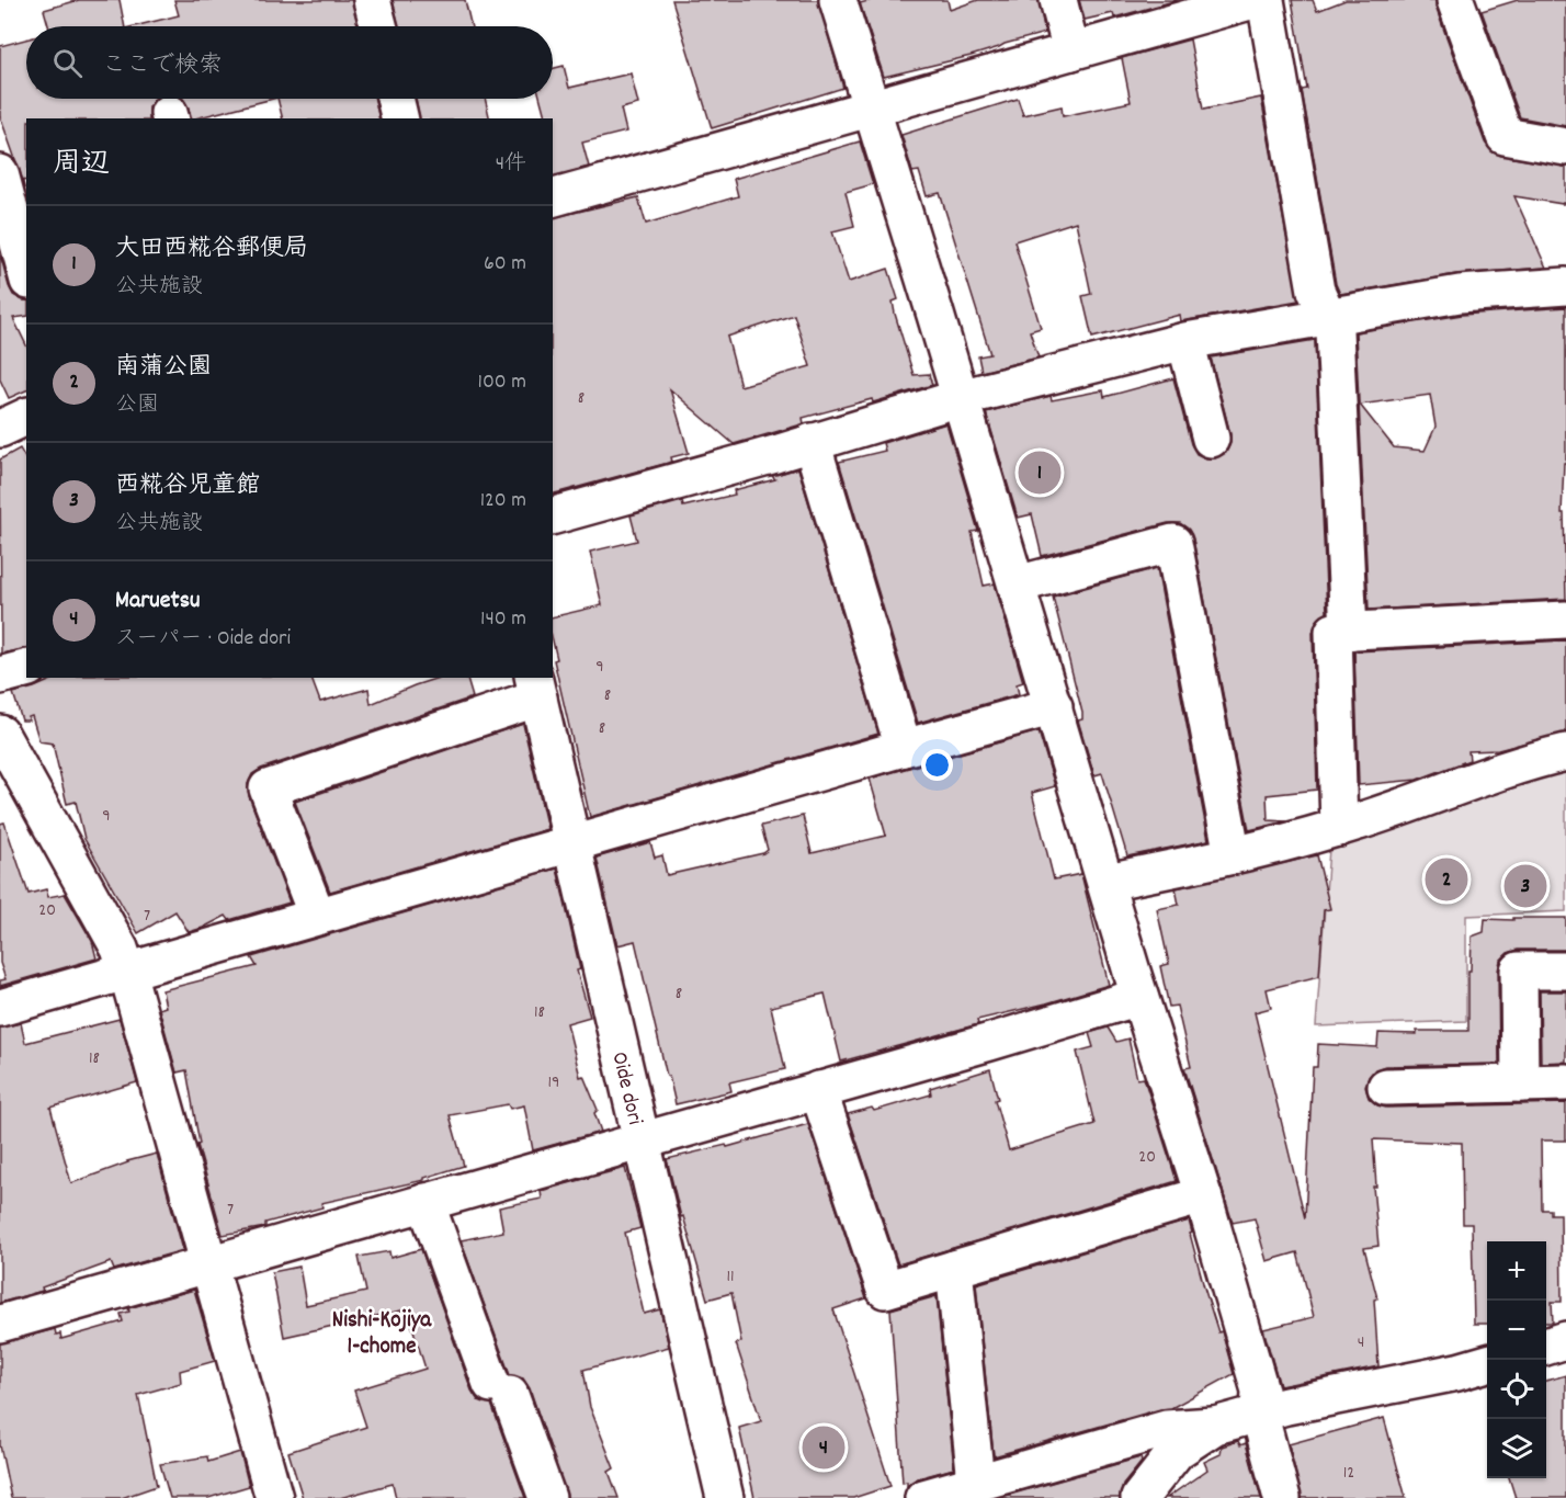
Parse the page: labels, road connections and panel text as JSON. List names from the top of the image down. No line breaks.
{"streets":{"street":["Oide dori"]},"districts":["Nishi-Kojiya 1-chome"],"house_numbers":["8","9","8","8","9","20","7","8","18","18","19","20","7","11","4","12"],"page":{"search":"ここで検索","heading":["周辺","4件"],"list":[{"mark":"1","name":"大田西糀谷郵便局","note":"公共施設","value":"60 m"},{"mark":"2","name":"南蒲公園","note":"公園","value":"100 m"},{"mark":"3","name":"西糀谷児童館","note":"公共施設","value":"120 m"},{"mark":"4","name":"Maruetsu","note":"スーパー · Oide dori","value":"140 m"}],"pins":["1","2","3","4"],"map_buttons":["+","−"]}}
